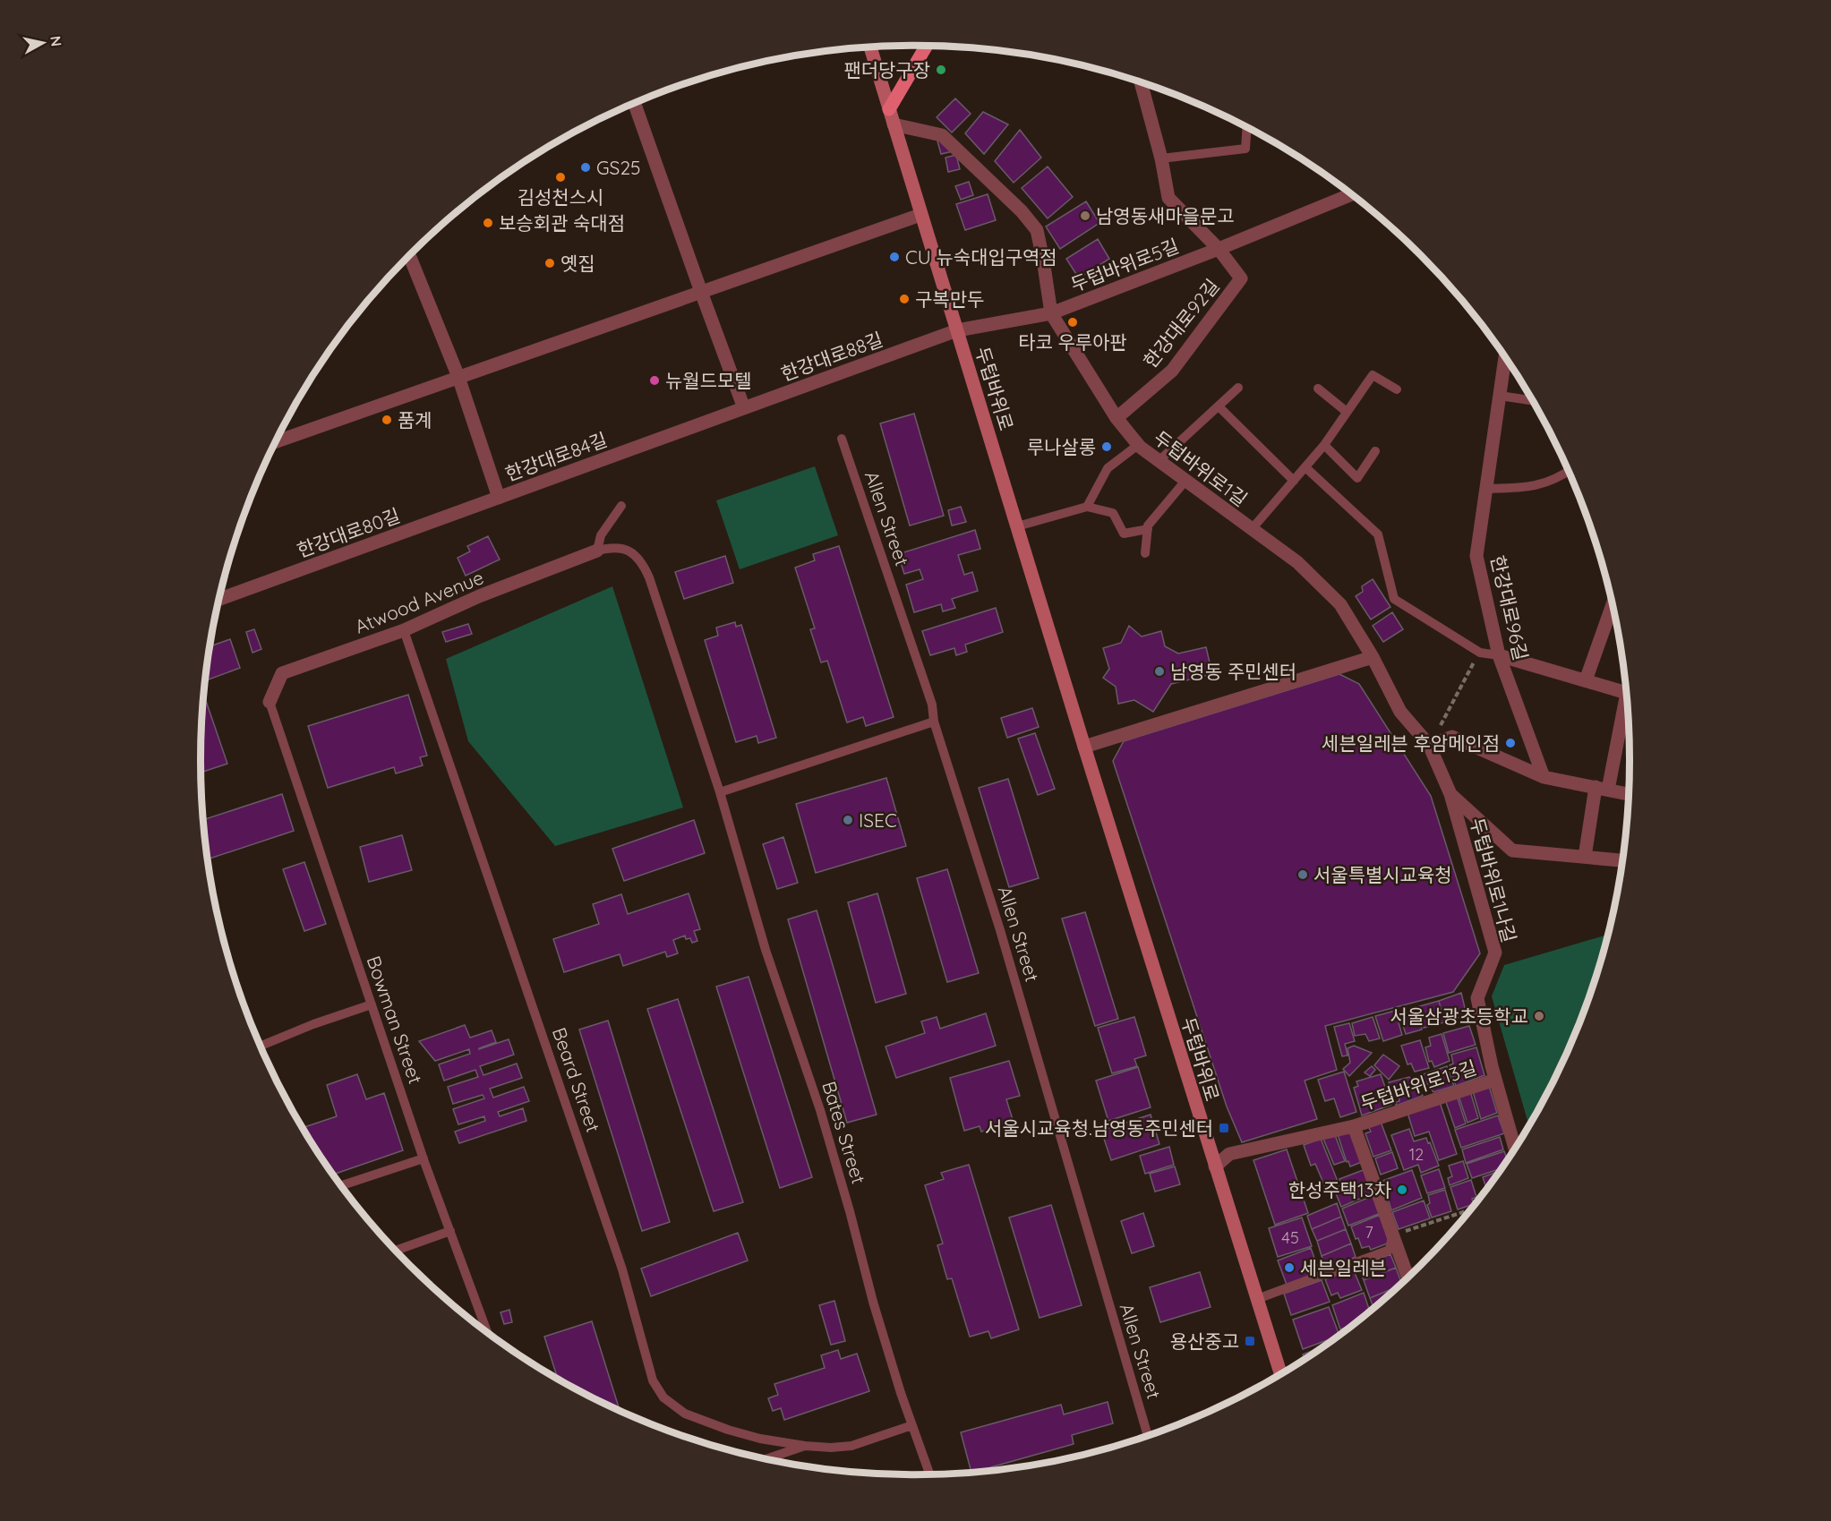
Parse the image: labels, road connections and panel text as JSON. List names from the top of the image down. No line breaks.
{"streets":{"main road":["두텁바위로"],"street":["두텁바위로5길","한강대로92길","한강대로88길","한강대로84길","두텁바위로1길","한강대로80길","Atwood Avenue","한강대로96길","두텁바위로1나길","두텁바위로13길"],"lane":["Allen Street","Bowman Street","Beard Street","Bates Street"]},"crossings":[["두텁바위로5길","한강대로92길"],["두텁바위로5길","한강대로88길"],["두텁바위로5길","두텁바위로"],["두텁바위로5길","두텁바위로1길"],["한강대로92길","두텁바위로1길"],["한강대로88길","두텁바위로"],["한강대로88길","한강대로84길"],["두텁바위로","두텁바위로1길"],["두텁바위로","두텁바위로13길"],["한강대로84길","한강대로80길"],["두텁바위로1길","두텁바위로1나길"],["Atwood Avenue","Bowman Street"],["Atwood Avenue","Beard Street"],["Atwood Avenue","Bates Street"],["두텁바위로1나길","두텁바위로13길"],["Beard Street","Bates Street"]],"places":{"other":["팬더당구장","GS25","김성천스시","남영동새마을문고","보승회관 숙대점","CU 뉴숙대입구역점","옛집","구복만두","타코 우루아판","뉴월드모텔","품계","루나살롱","남영동 주민센터","세븐일레븐 후암메인점","ISEC","서울특별시교육청","서울삼광초등학교","한성주택13차","세븐일레븐"],"transit":["서울시교육청.남영동주민센터","용산중고"]},"house_numbers":["12","7","45"],"north":"right"}
